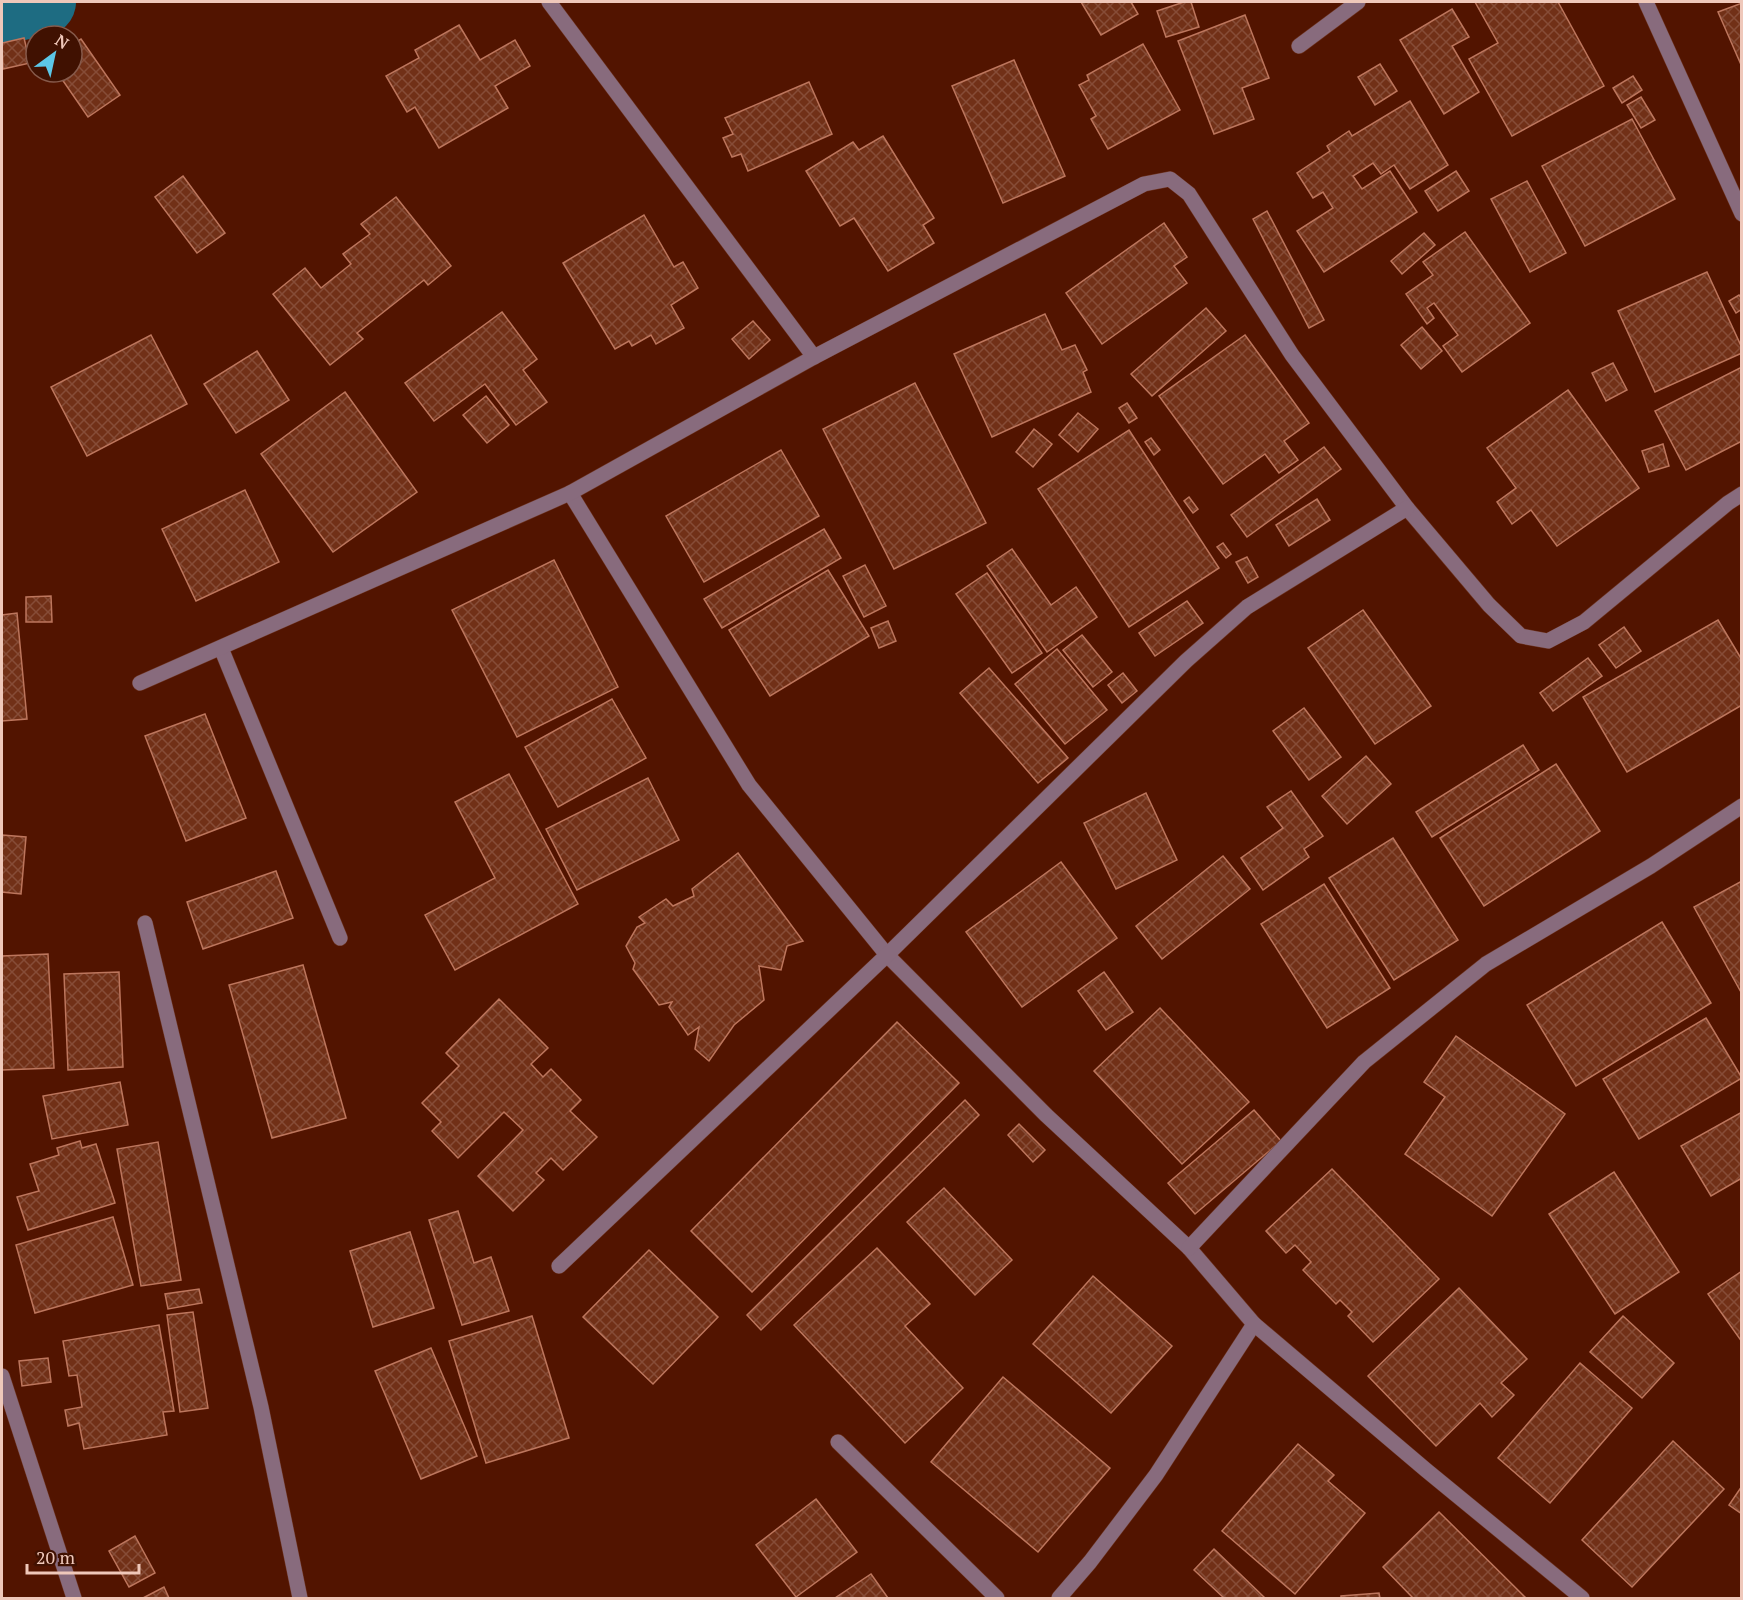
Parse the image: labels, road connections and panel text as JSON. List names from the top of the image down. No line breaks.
{"scale_bar":"20 m","north":"top right"}
